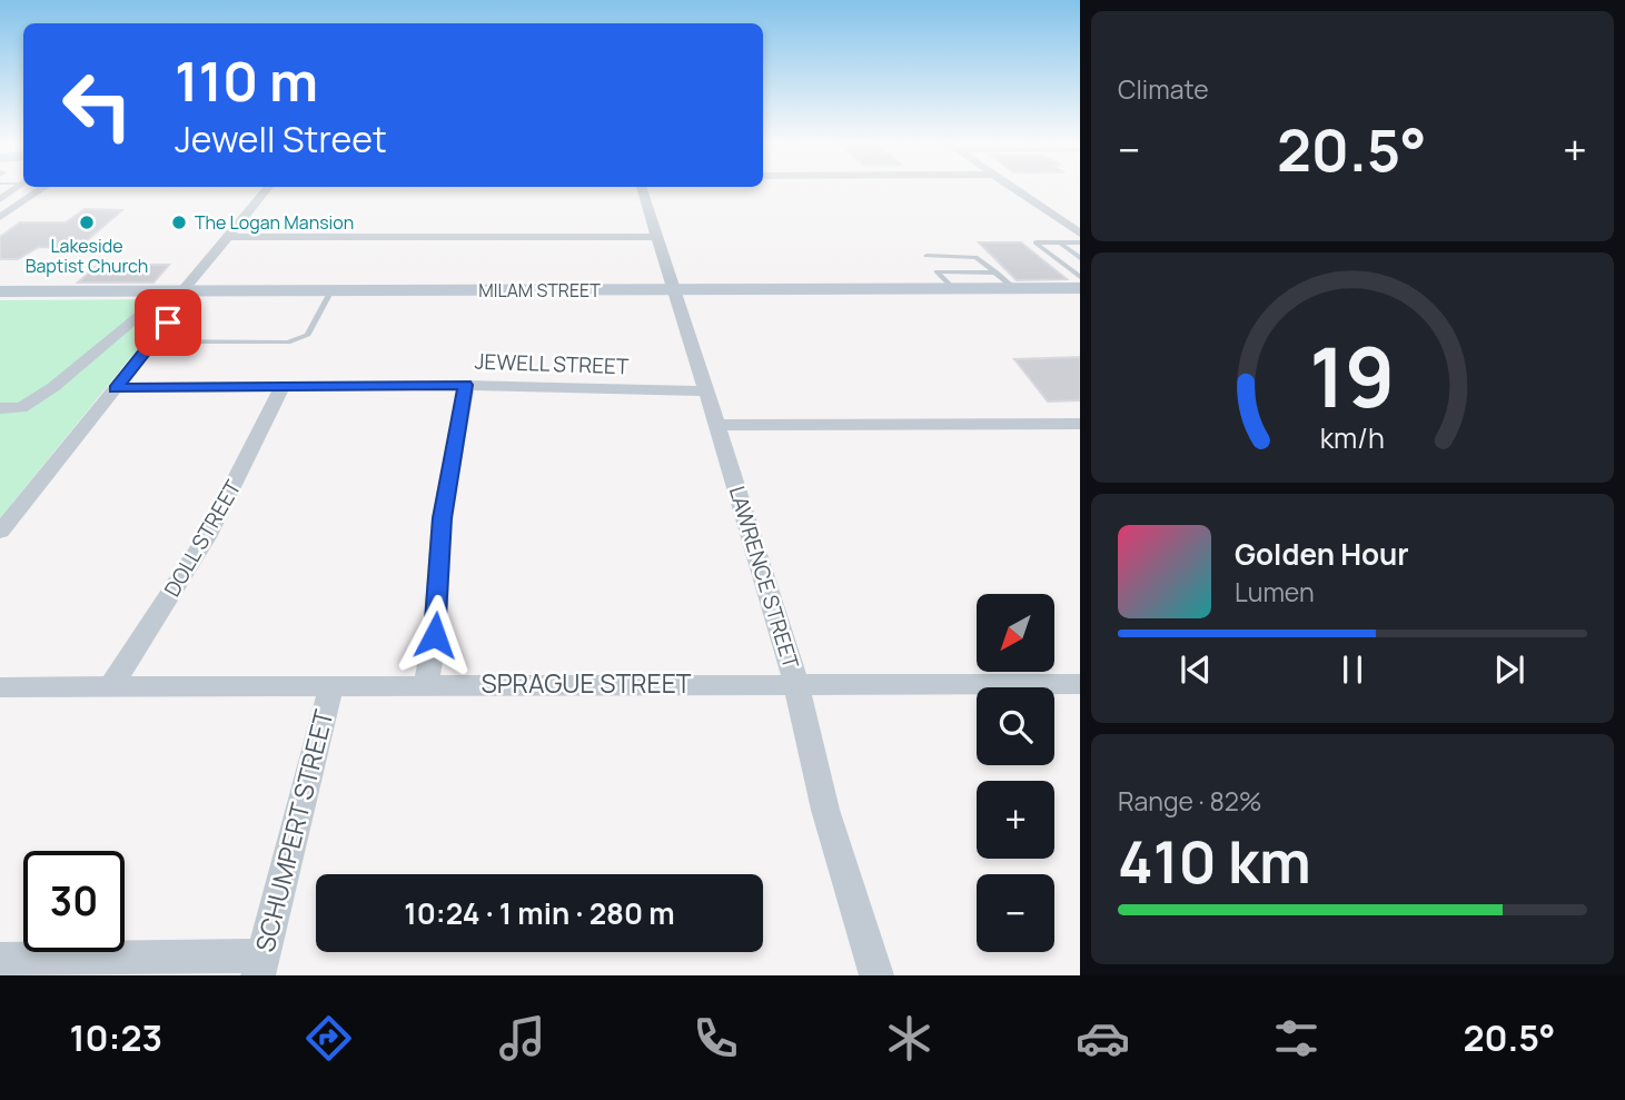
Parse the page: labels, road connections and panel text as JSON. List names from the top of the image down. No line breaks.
{"streets":{"street":["MILAM STREET","JEWELL STREET","DOLL STREET","LAWRENCE STREET","SPRAGUE STREET","SCHUMPERT STREET"]},"crossings":[["MILAM STREET","LAWRENCE STREET"],["JEWELL STREET","DOLL STREET"],["JEWELL STREET","LAWRENCE STREET"],["DOLL STREET","SPRAGUE STREET"],["LAWRENCE STREET","SPRAGUE STREET"],["SPRAGUE STREET","SCHUMPERT STREET"]],"places":["Lakeside Baptist Church","The Logan Mansion"],"north":"bottom left","page":{"tile":["Climate",["Range · 82%","410 km"]],"turn":["110 m","Jewell Street"],"heat":["−","20.5°","+"],"song":["Golden Hour","Lumen"],"map_buttons":["+","−"],"limit":"30","trip":"10:24 · 1 min · 280 m","tabs":["10:23","20.5°"],"gauge":["19","km/h"]}}
